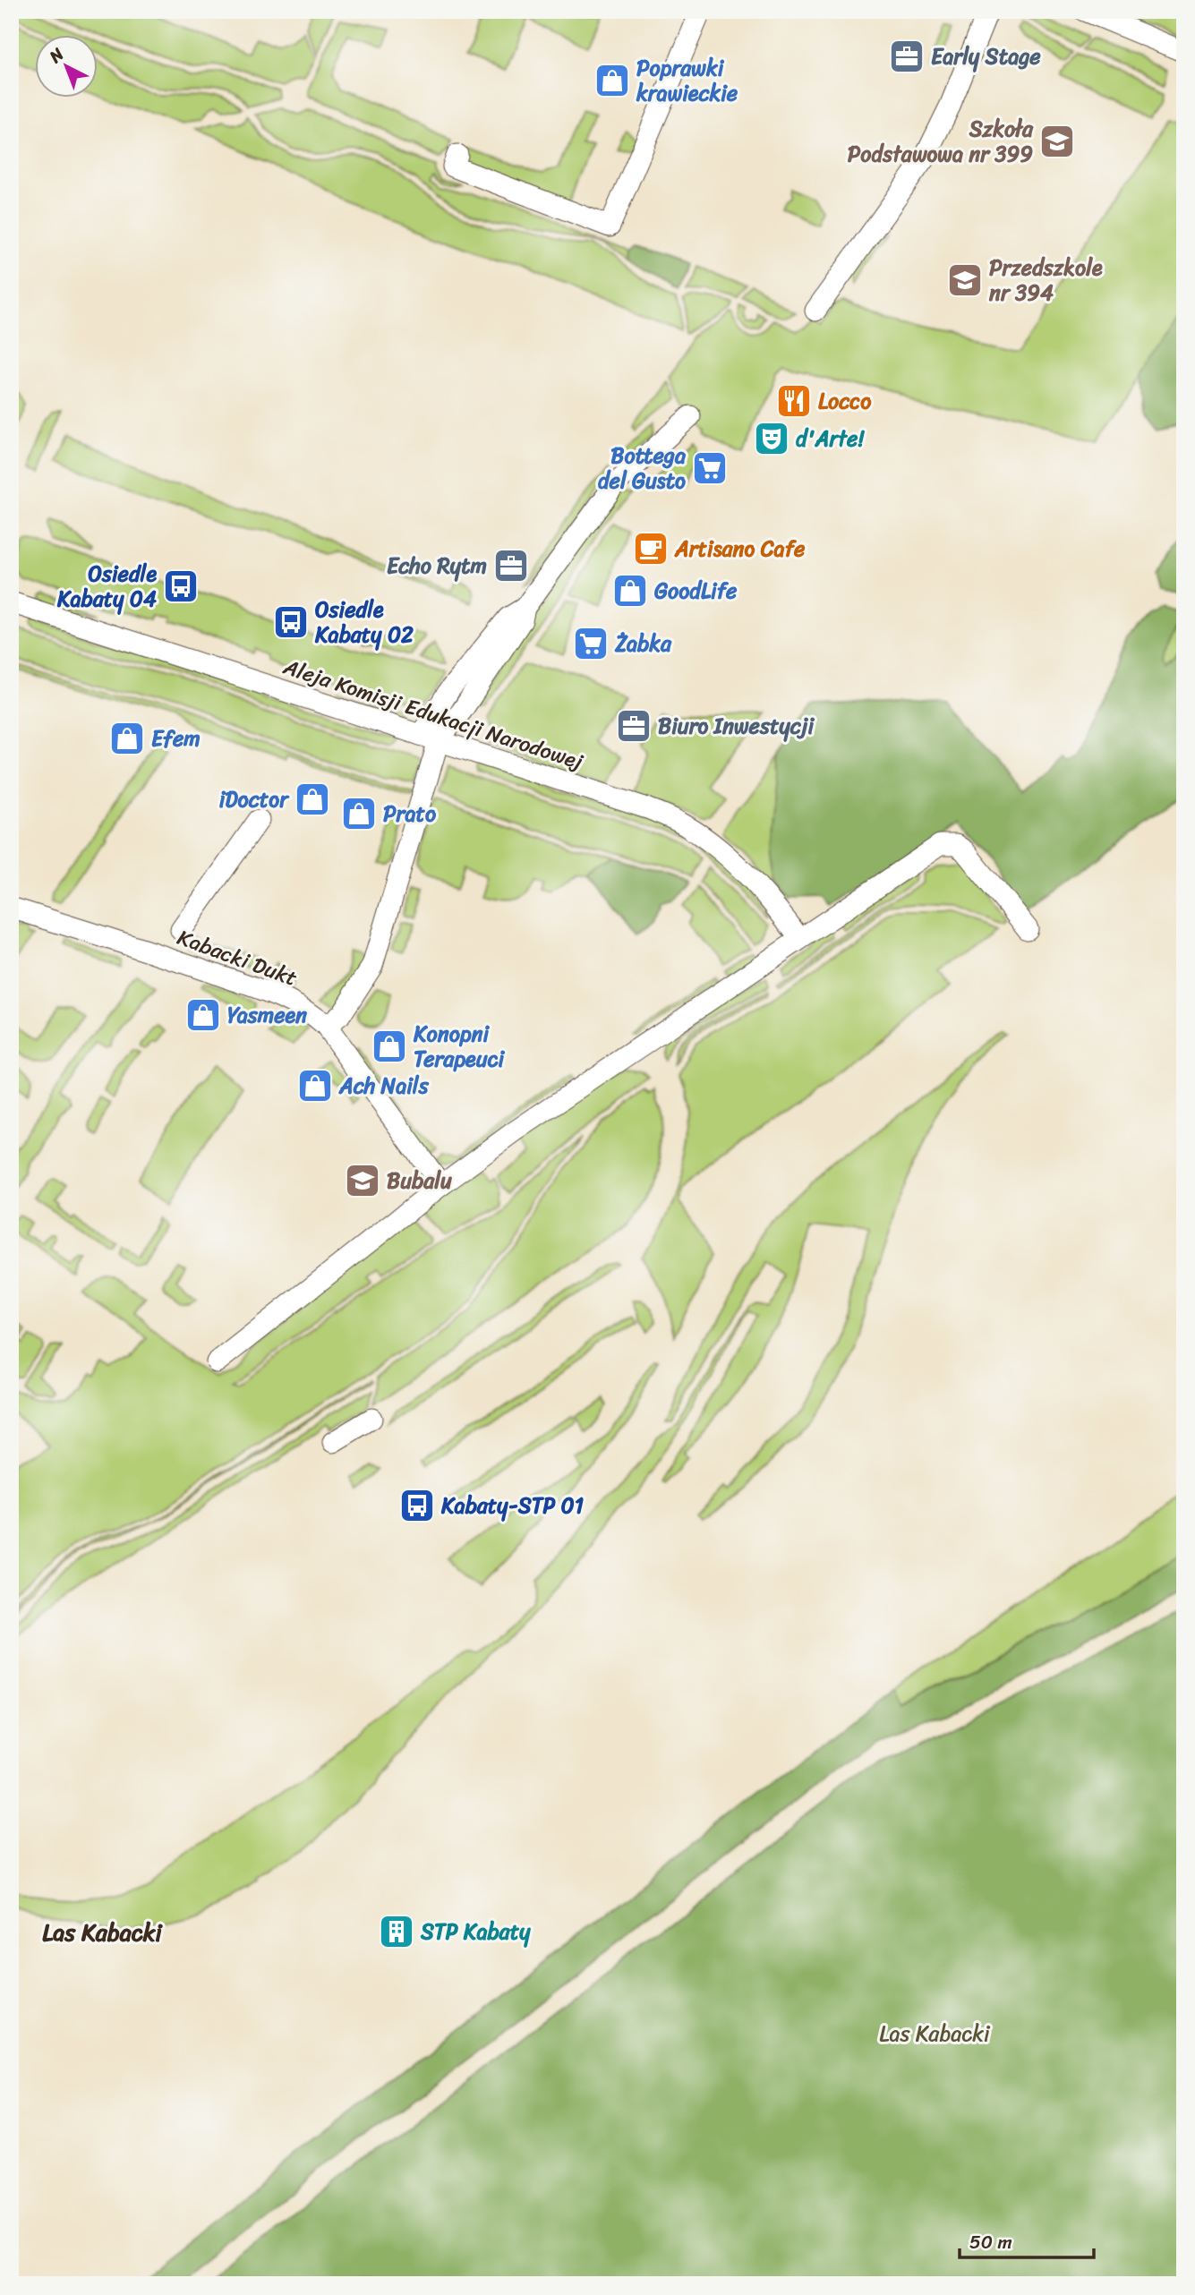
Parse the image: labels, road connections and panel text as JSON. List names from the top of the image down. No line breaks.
{"streets":{"street":["Aleja Komisji Edukacji Narodowej","Kabacki Dukt"]},"districts":["Las Kabacki"],"parks":["Las Kabacki"],"places":{"office":["Early Stage","Echo Rytm","Biuro Inwestycji"],"shop":["Poprawki krawieckie","GoodLife","Efem","iDoctor","Prato","Yasmeen","Konopni Terapeuci","Ach Nails"],"school or university":["Szkoła Podstawowa nr 399","Przedszkole nr 394","Bubalu"],"restaurant":["Locco"],"theatre":["d'Arte!"],"supermarket":["Bottega del Gusto","Żabka"],"cafe":["Artisano Cafe"],"bus stop":["Osiedle Kabaty 04","Osiedle Kabaty 02","Kabaty-STP 01"],"building":["STP Kabaty"]},"scale_bar":"50 m","north":"top left"}
